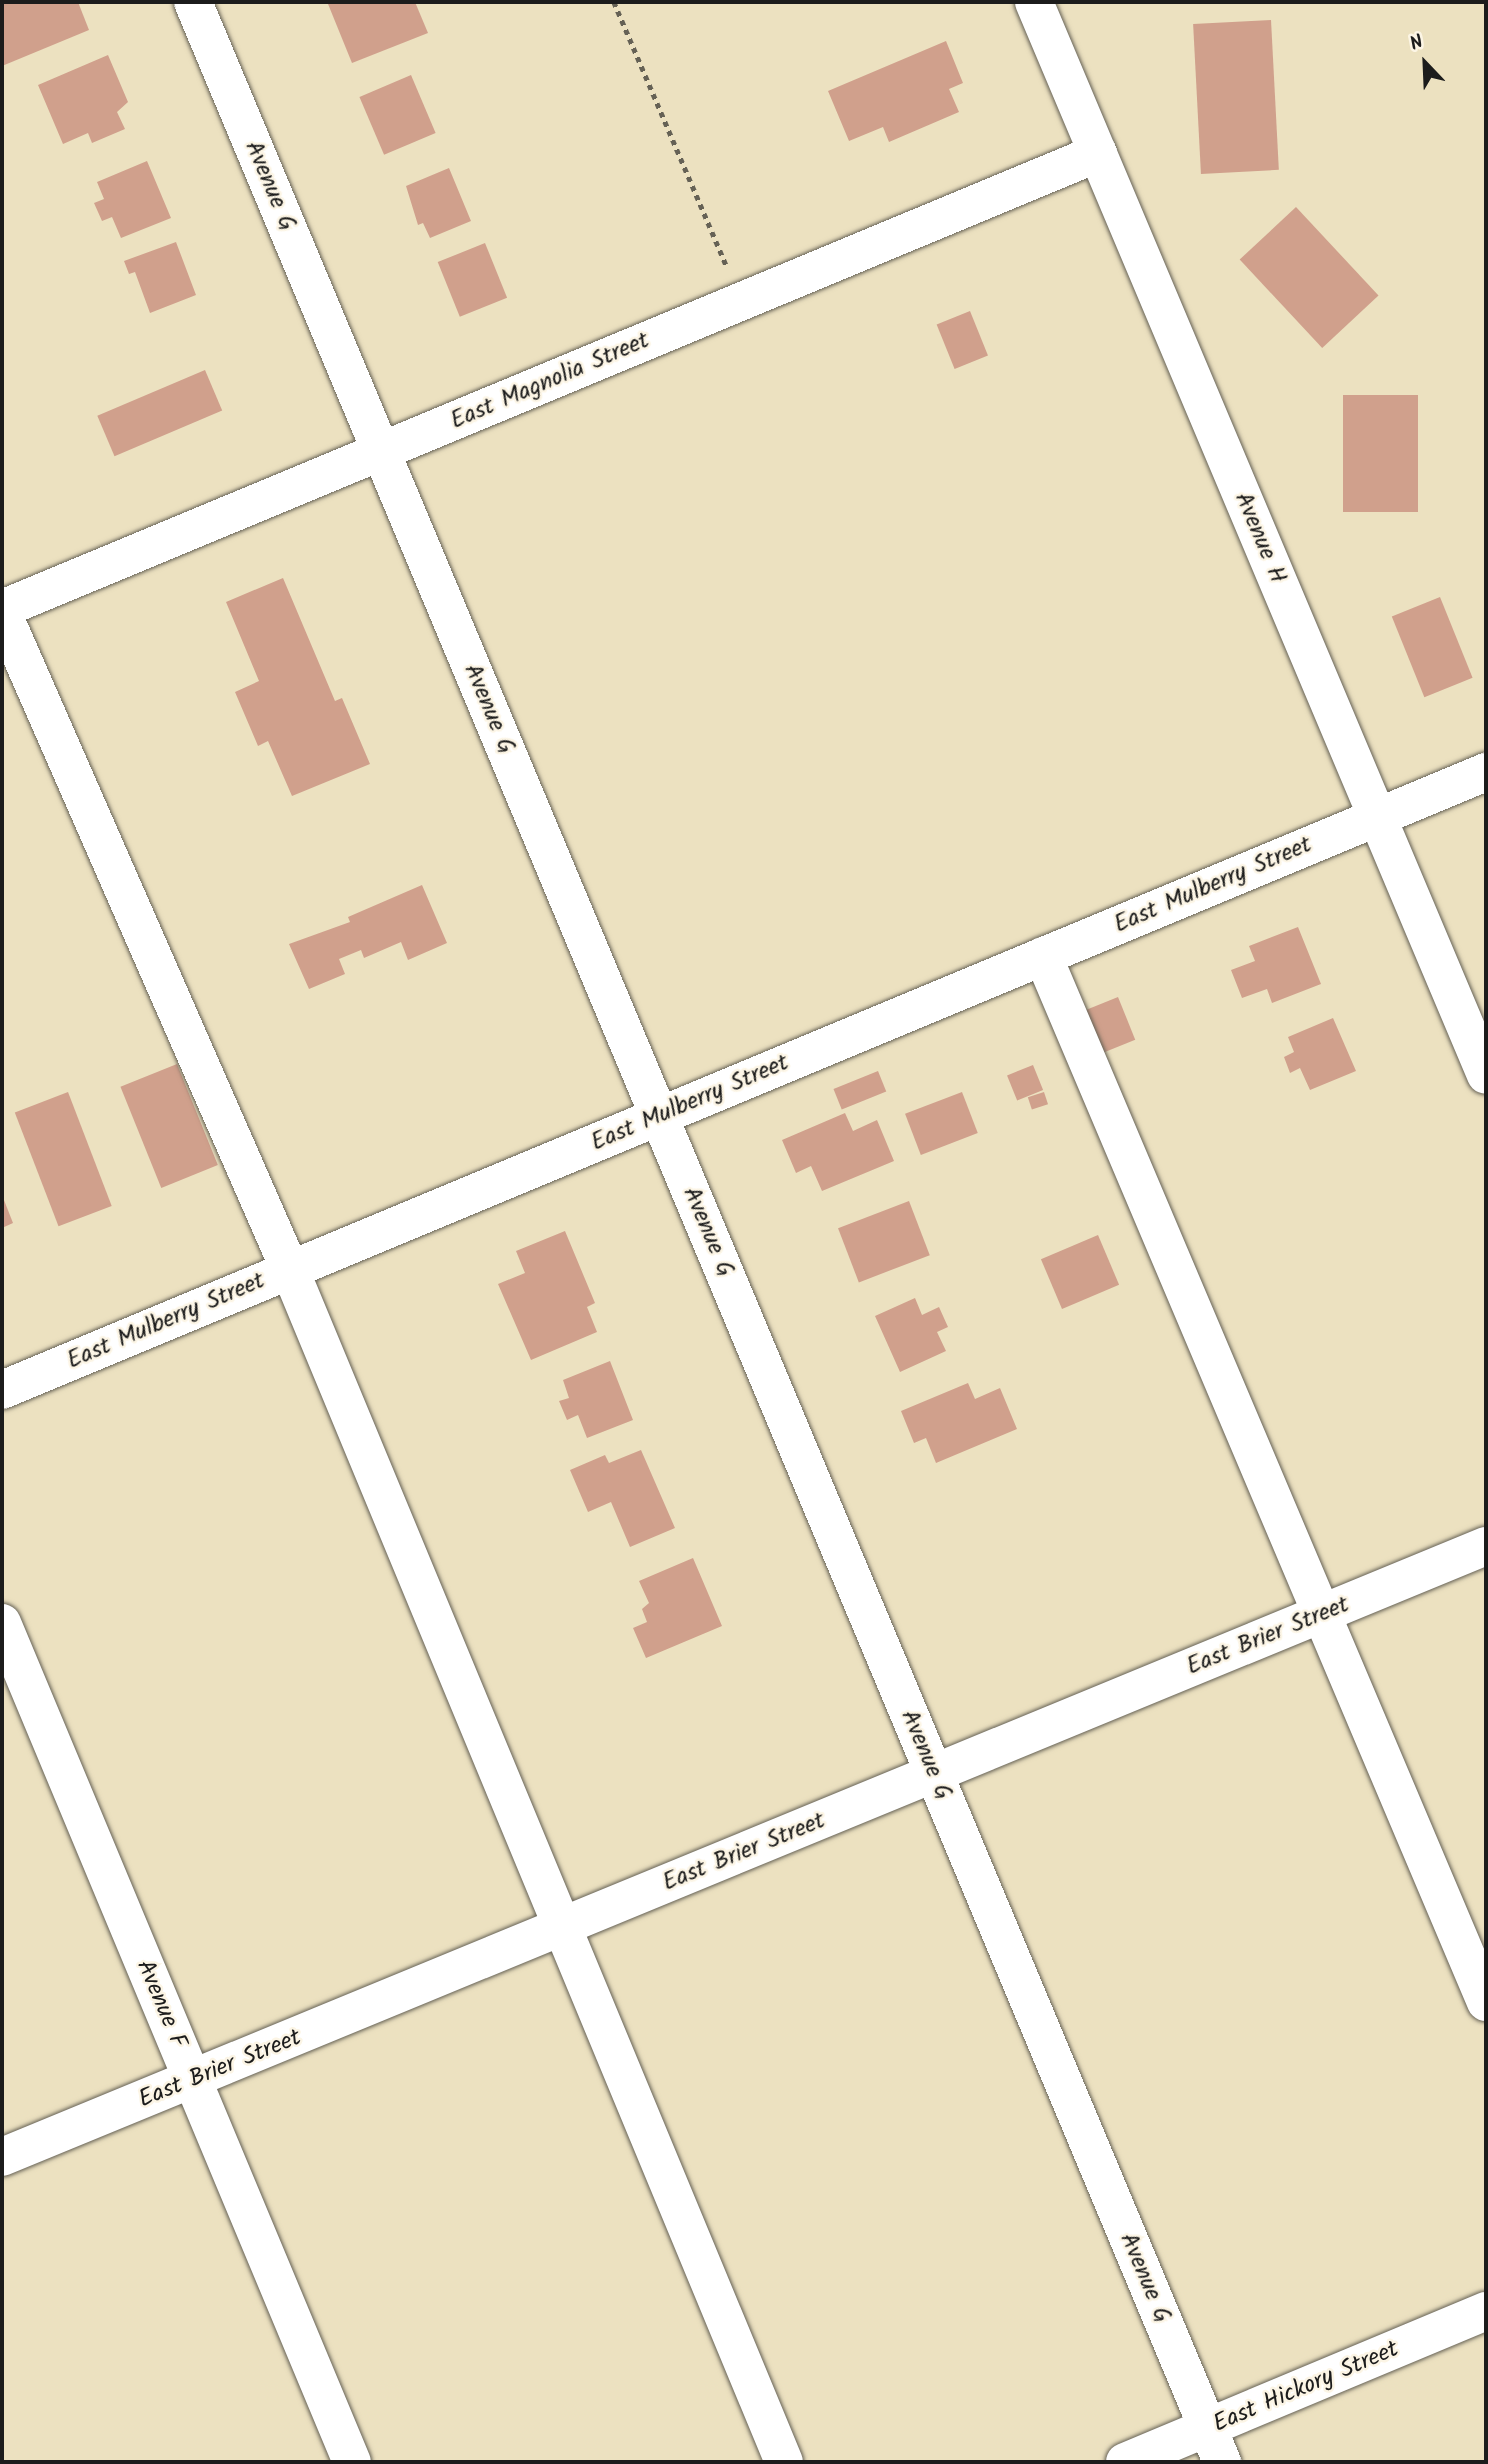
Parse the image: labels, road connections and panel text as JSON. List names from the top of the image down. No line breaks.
{"streets":{"street":["Avenue G","East Magnolia Street","Avenue H","East Mulberry Street","East Brier Street","Avenue F","East Hickory Street"]},"crossings":[["Avenue G","East Magnolia Street"],["Avenue G","East Mulberry Street"],["Avenue G","East Brier Street"],["Avenue G","East Hickory Street"],["East Magnolia Street","Avenue H"],["Avenue H","East Mulberry Street"],["East Brier Street","Avenue F"]],"north":"top left"}
